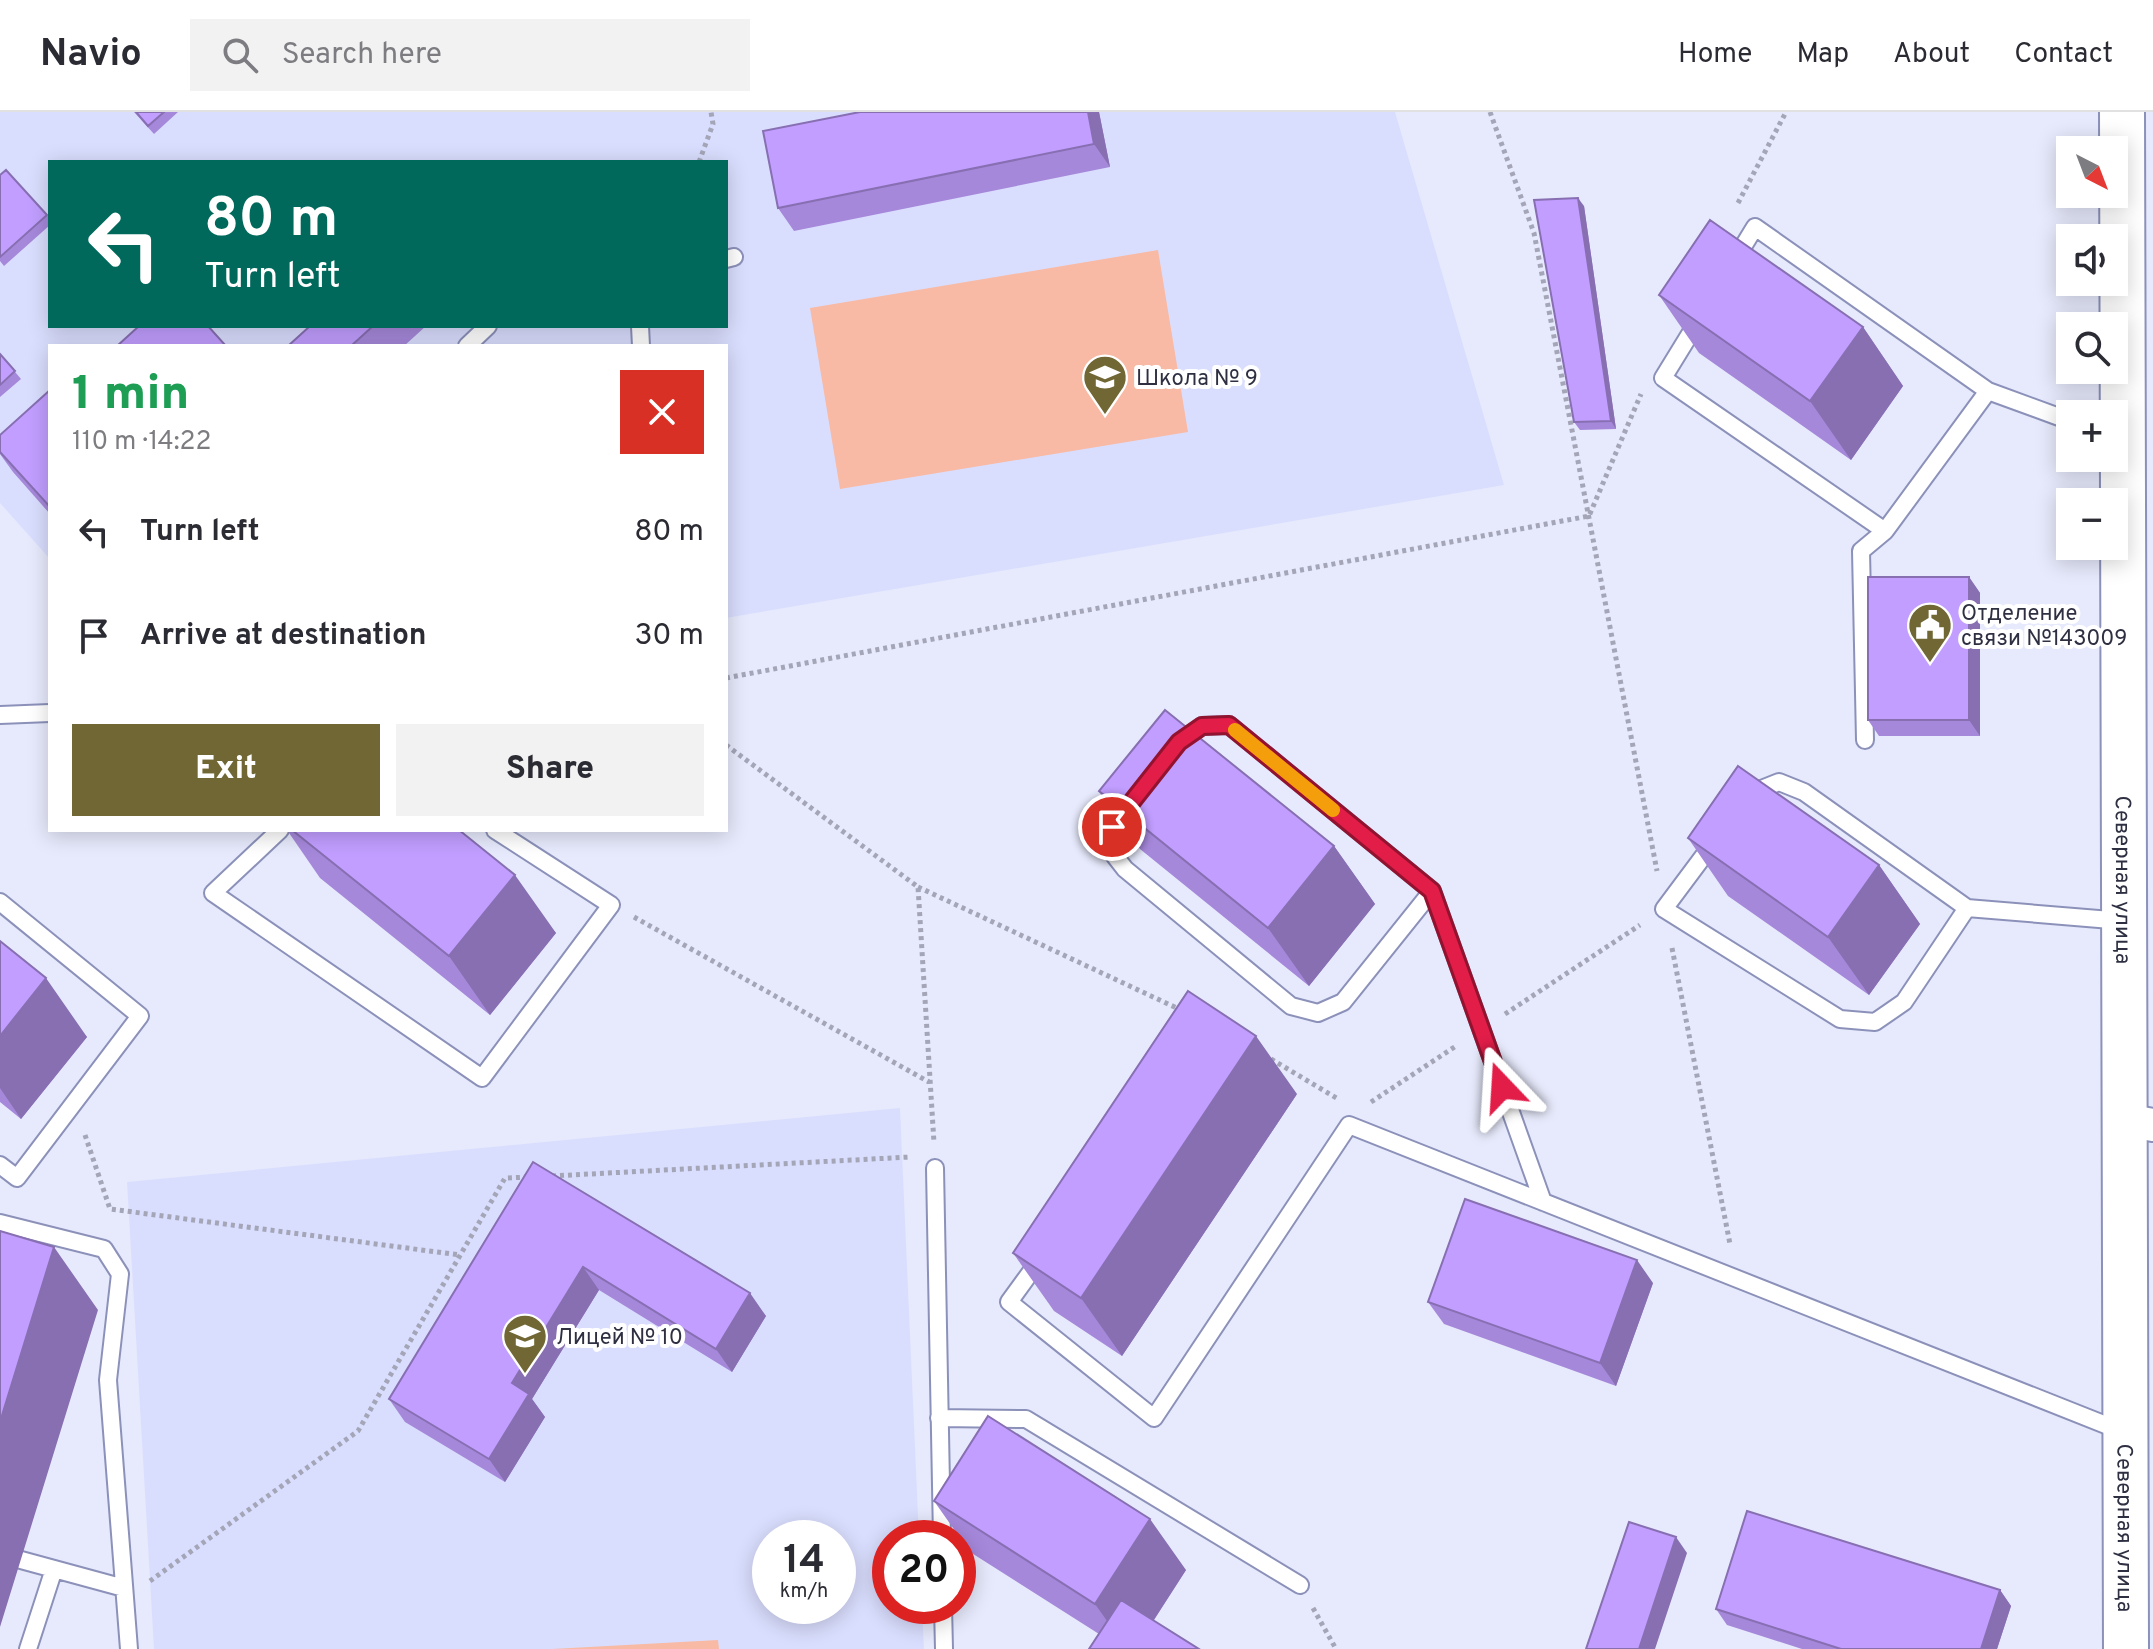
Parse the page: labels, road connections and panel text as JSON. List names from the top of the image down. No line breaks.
{"streets":{"street":["Северная улица"]},"places":{"school or university":["Школа № 9","Лицей № 10"],"public building":["Отделение связи №143009"]},"north":"bottom right","page":{"header":"Navio","search":"Search here","nav":["Home","Map","About","Contact"],"map_buttons":["+","−"],"turn":["80 m","Turn left"],"heading":["1 min","110 m · 14:22"],"list":[{"name":"Turn left","value":"80 m"},{"name":"Arrive at destination","value":"30 m"}],"buttons":["Exit","Share"],"speed":"14 km/h","limit":"20"}}
